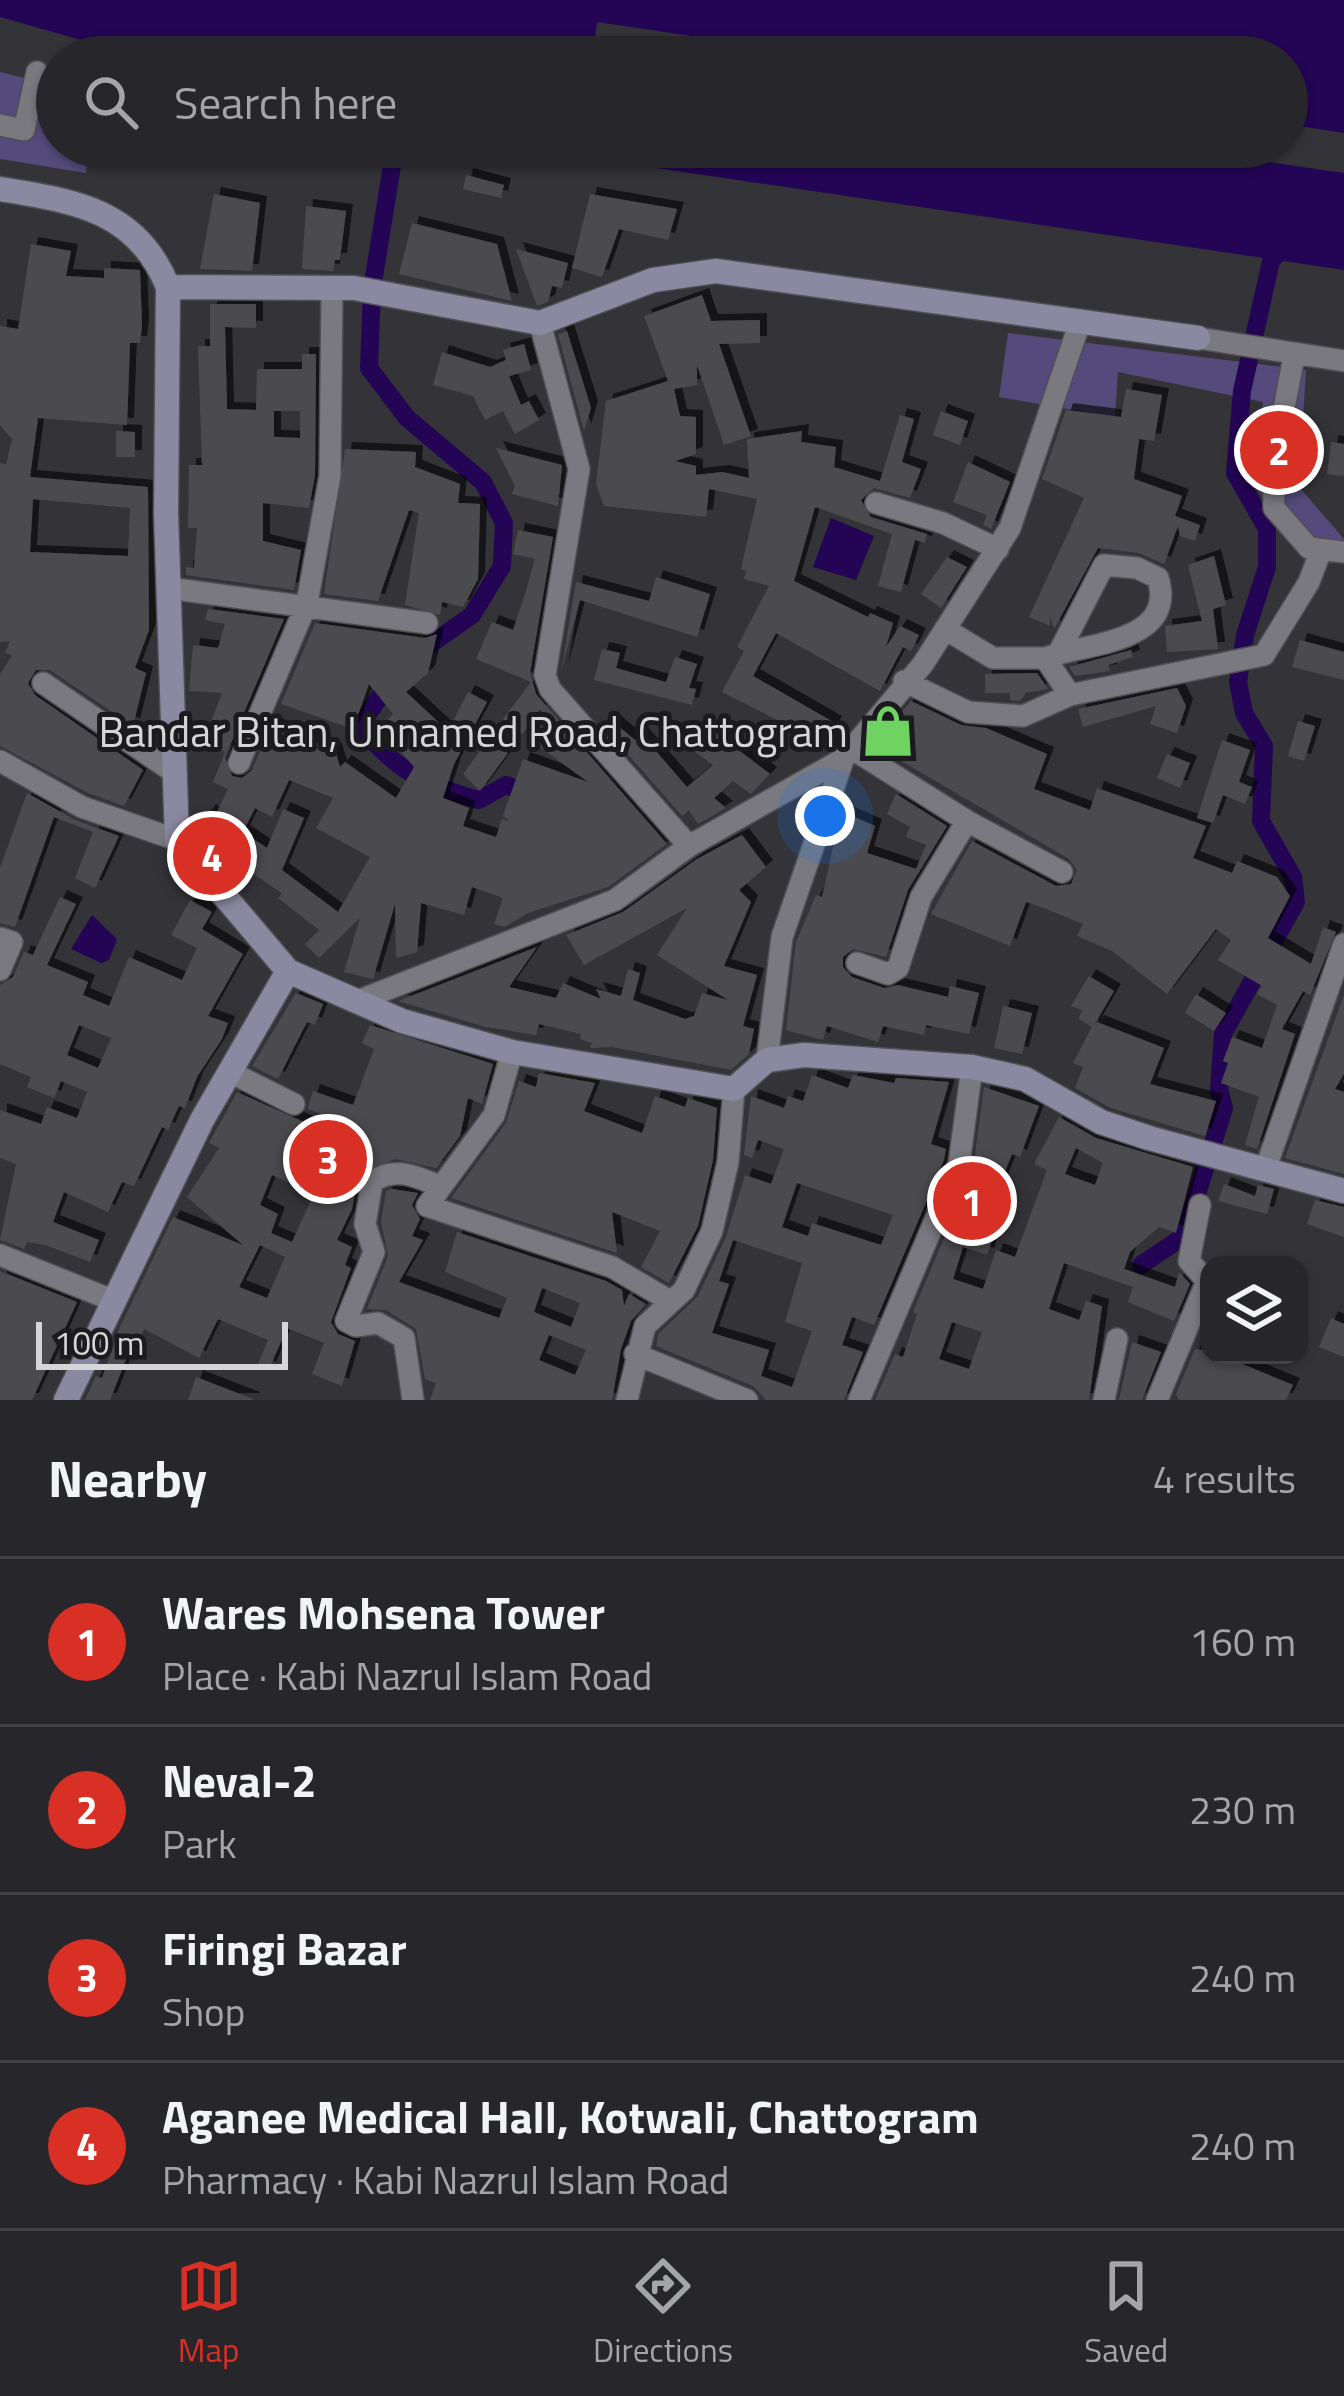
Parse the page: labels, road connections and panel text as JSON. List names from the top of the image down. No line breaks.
{"places":{"shop":["Bandar Bitan, Unnamed Road, Chattogram"]},"scale_bar":"100 m","page":{"search":"Search here","pins":["2","4","3","1"],"scale":"100 m","heading":["Nearby","4 results"],"list":[{"mark":"1","name":"Wares Mohsena Tower","note":"Place · Kabi Nazrul Islam Road","value":"160 m"},{"mark":"2","name":"Neval-2","note":"Park","value":"230 m"},{"mark":"3","name":"Firingi Bazar","note":"Shop","value":"240 m"},{"mark":"4","name":"Aganee Medical Hall, Kotwali, Chattogram","note":"Pharmacy · Kabi Nazrul Islam Road","value":"240 m"}],"nav":["Map","Directions","Saved"]}}
